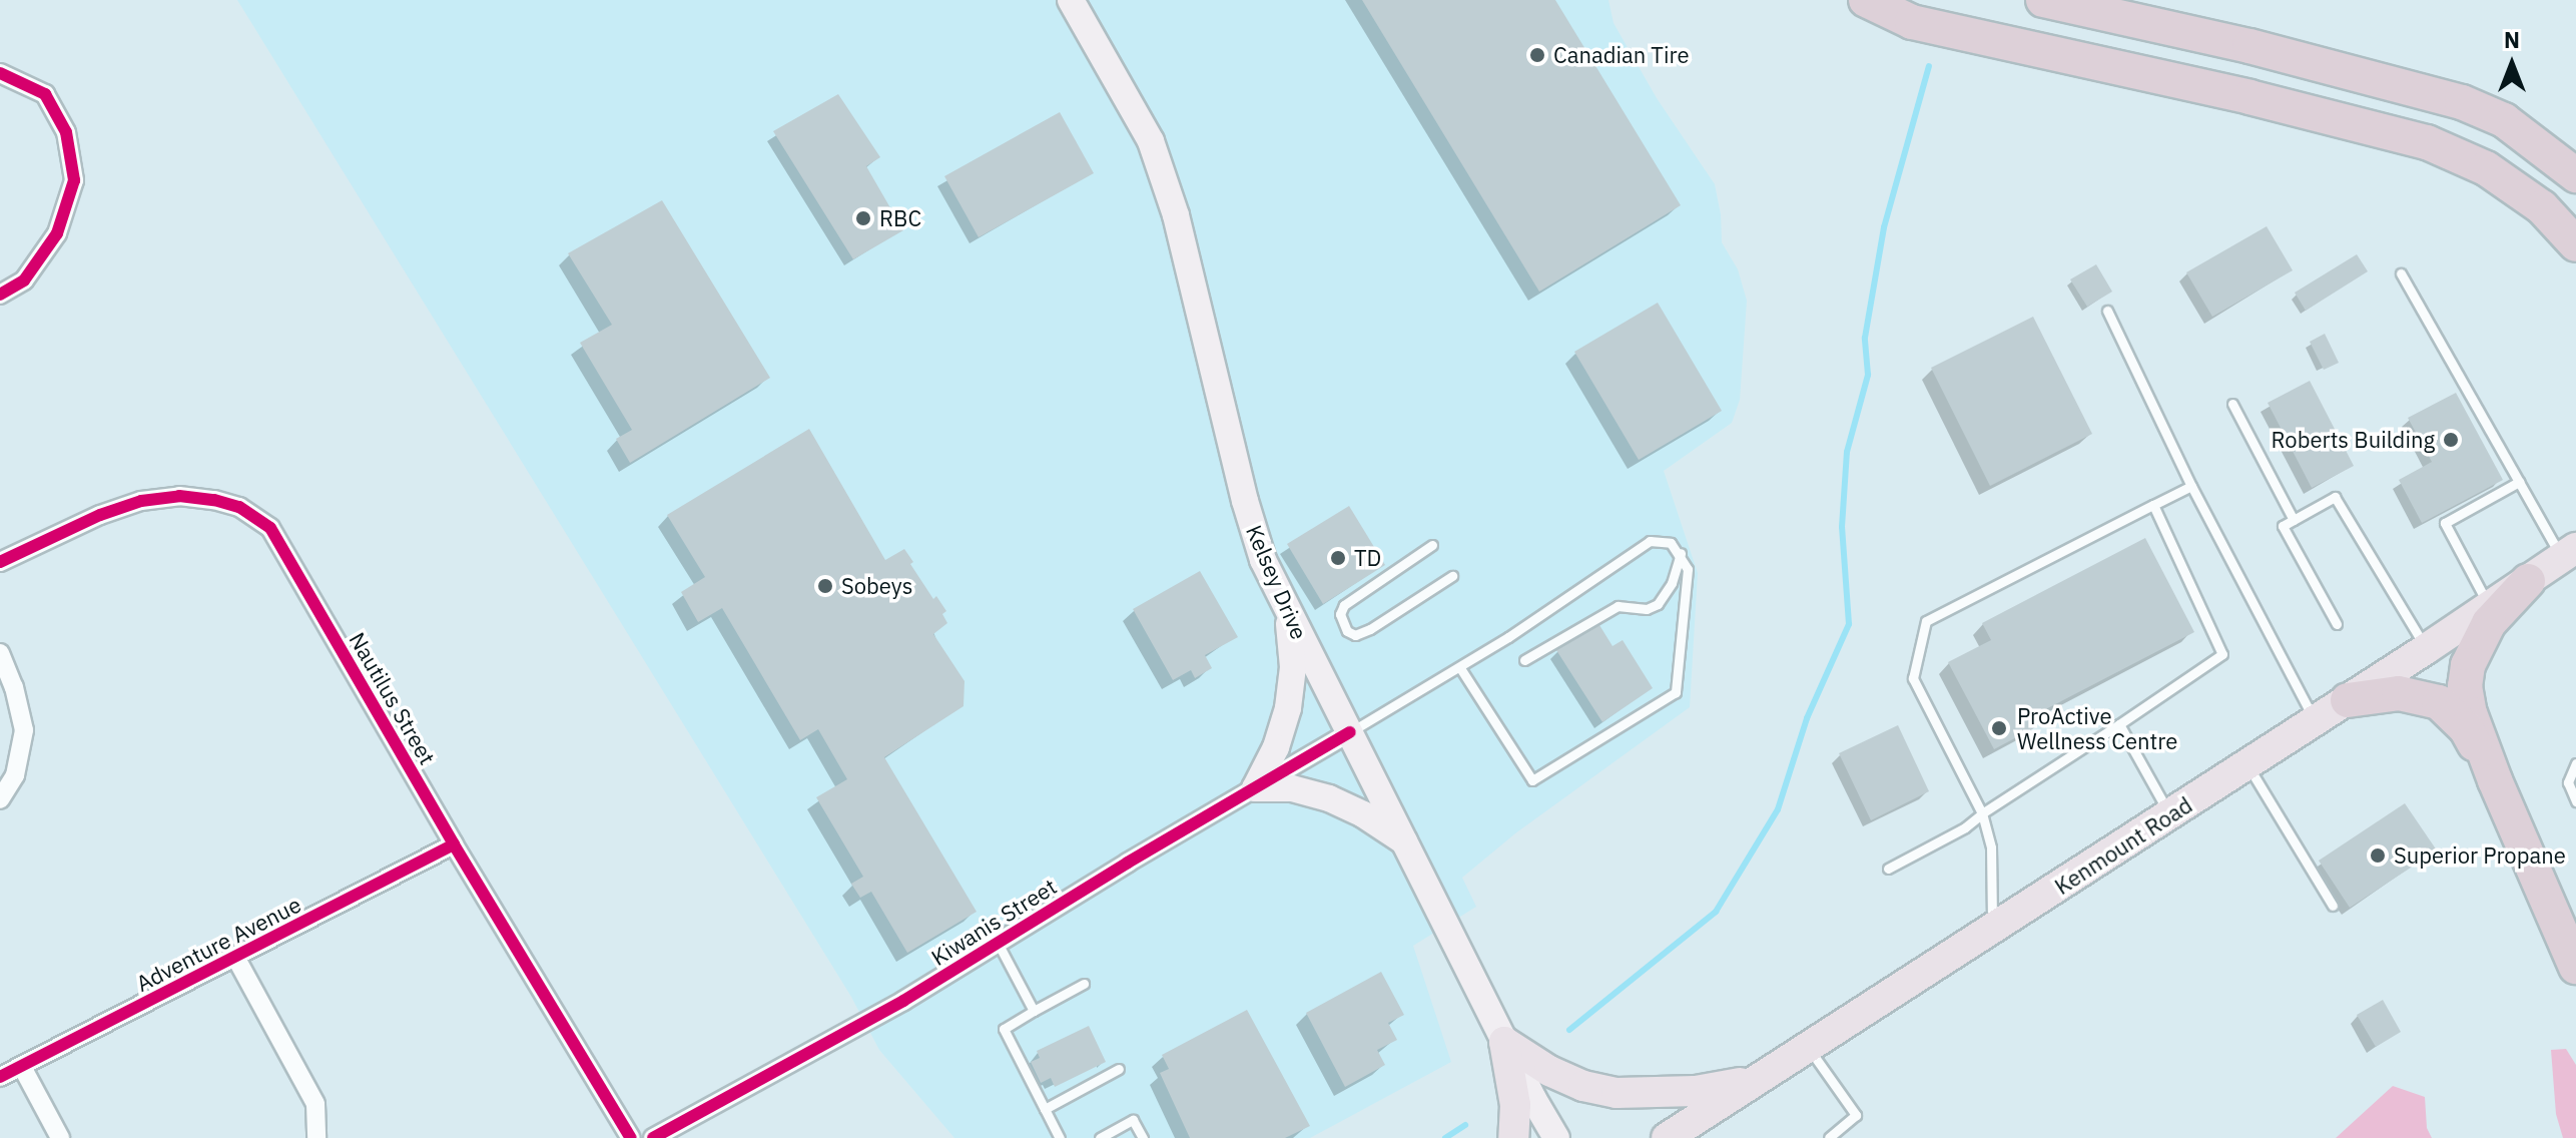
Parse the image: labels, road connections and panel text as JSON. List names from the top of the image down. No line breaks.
{"streets":{"main road":["Kelsey Drive","Kenmount Road"],"street":["Nautilus Street","Kiwanis Street","Adventure Avenue"]},"crossings":[["Kelsey Drive","Kiwanis Street"],["Nautilus Street","Adventure Avenue"]],"places":["Canadian Tire","RBC","Roberts Building","TD","Sobeys","ProActive Wellness Centre","Superior Propane"],"north":"top"}
